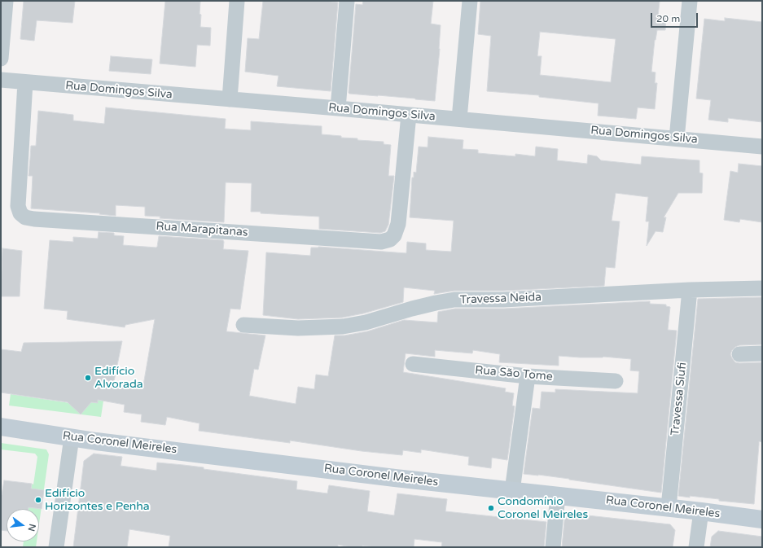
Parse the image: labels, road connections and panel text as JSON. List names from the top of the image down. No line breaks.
{"streets":{"street":["Rua Domingos Silva","Rua Marapitanas","Travessa Neida","Rua São Tome","Travessa Siufi","Rua Coronel Meireles"]},"crossings":[["Rua Domingos Silva","Rua Marapitanas"],["Travessa Neida","Travessa Siufi"],["Travessa Siufi","Rua Coronel Meireles"]],"places":["Edifício Alvorada","Edifício Horizontes e Penha","Condomínio Coronel Meireles"],"scale_bar":"20 m","north":"right"}
